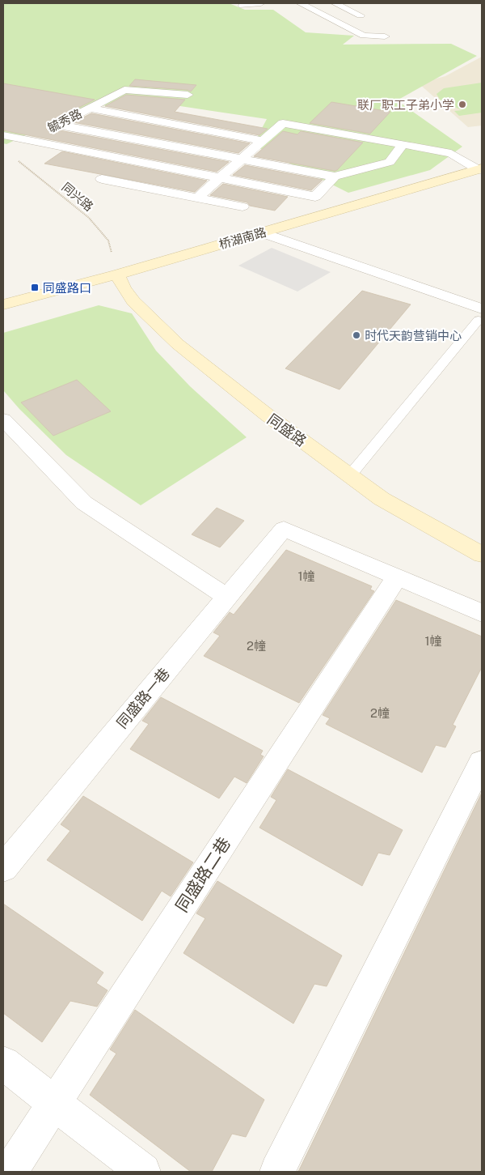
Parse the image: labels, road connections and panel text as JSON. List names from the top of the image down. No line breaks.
{"streets":{"main road":["桥湖南路","同盛路"],"street":["毓秀路","同盛路一巷","同盛路二巷"],"path":["同兴路"]},"crossings":[["毓秀路","同兴路"],["同兴路","桥湖南路"],["同兴路","同盛路"],["桥湖南路","同盛路"],["同盛路一巷","同盛路二巷"]],"places":{"other":["联厂职工子弟小学","时代天韵营销中心"],"transit":["同盛路口"]},"house_numbers":["1幢","1幢","2幢","2幢"]}
